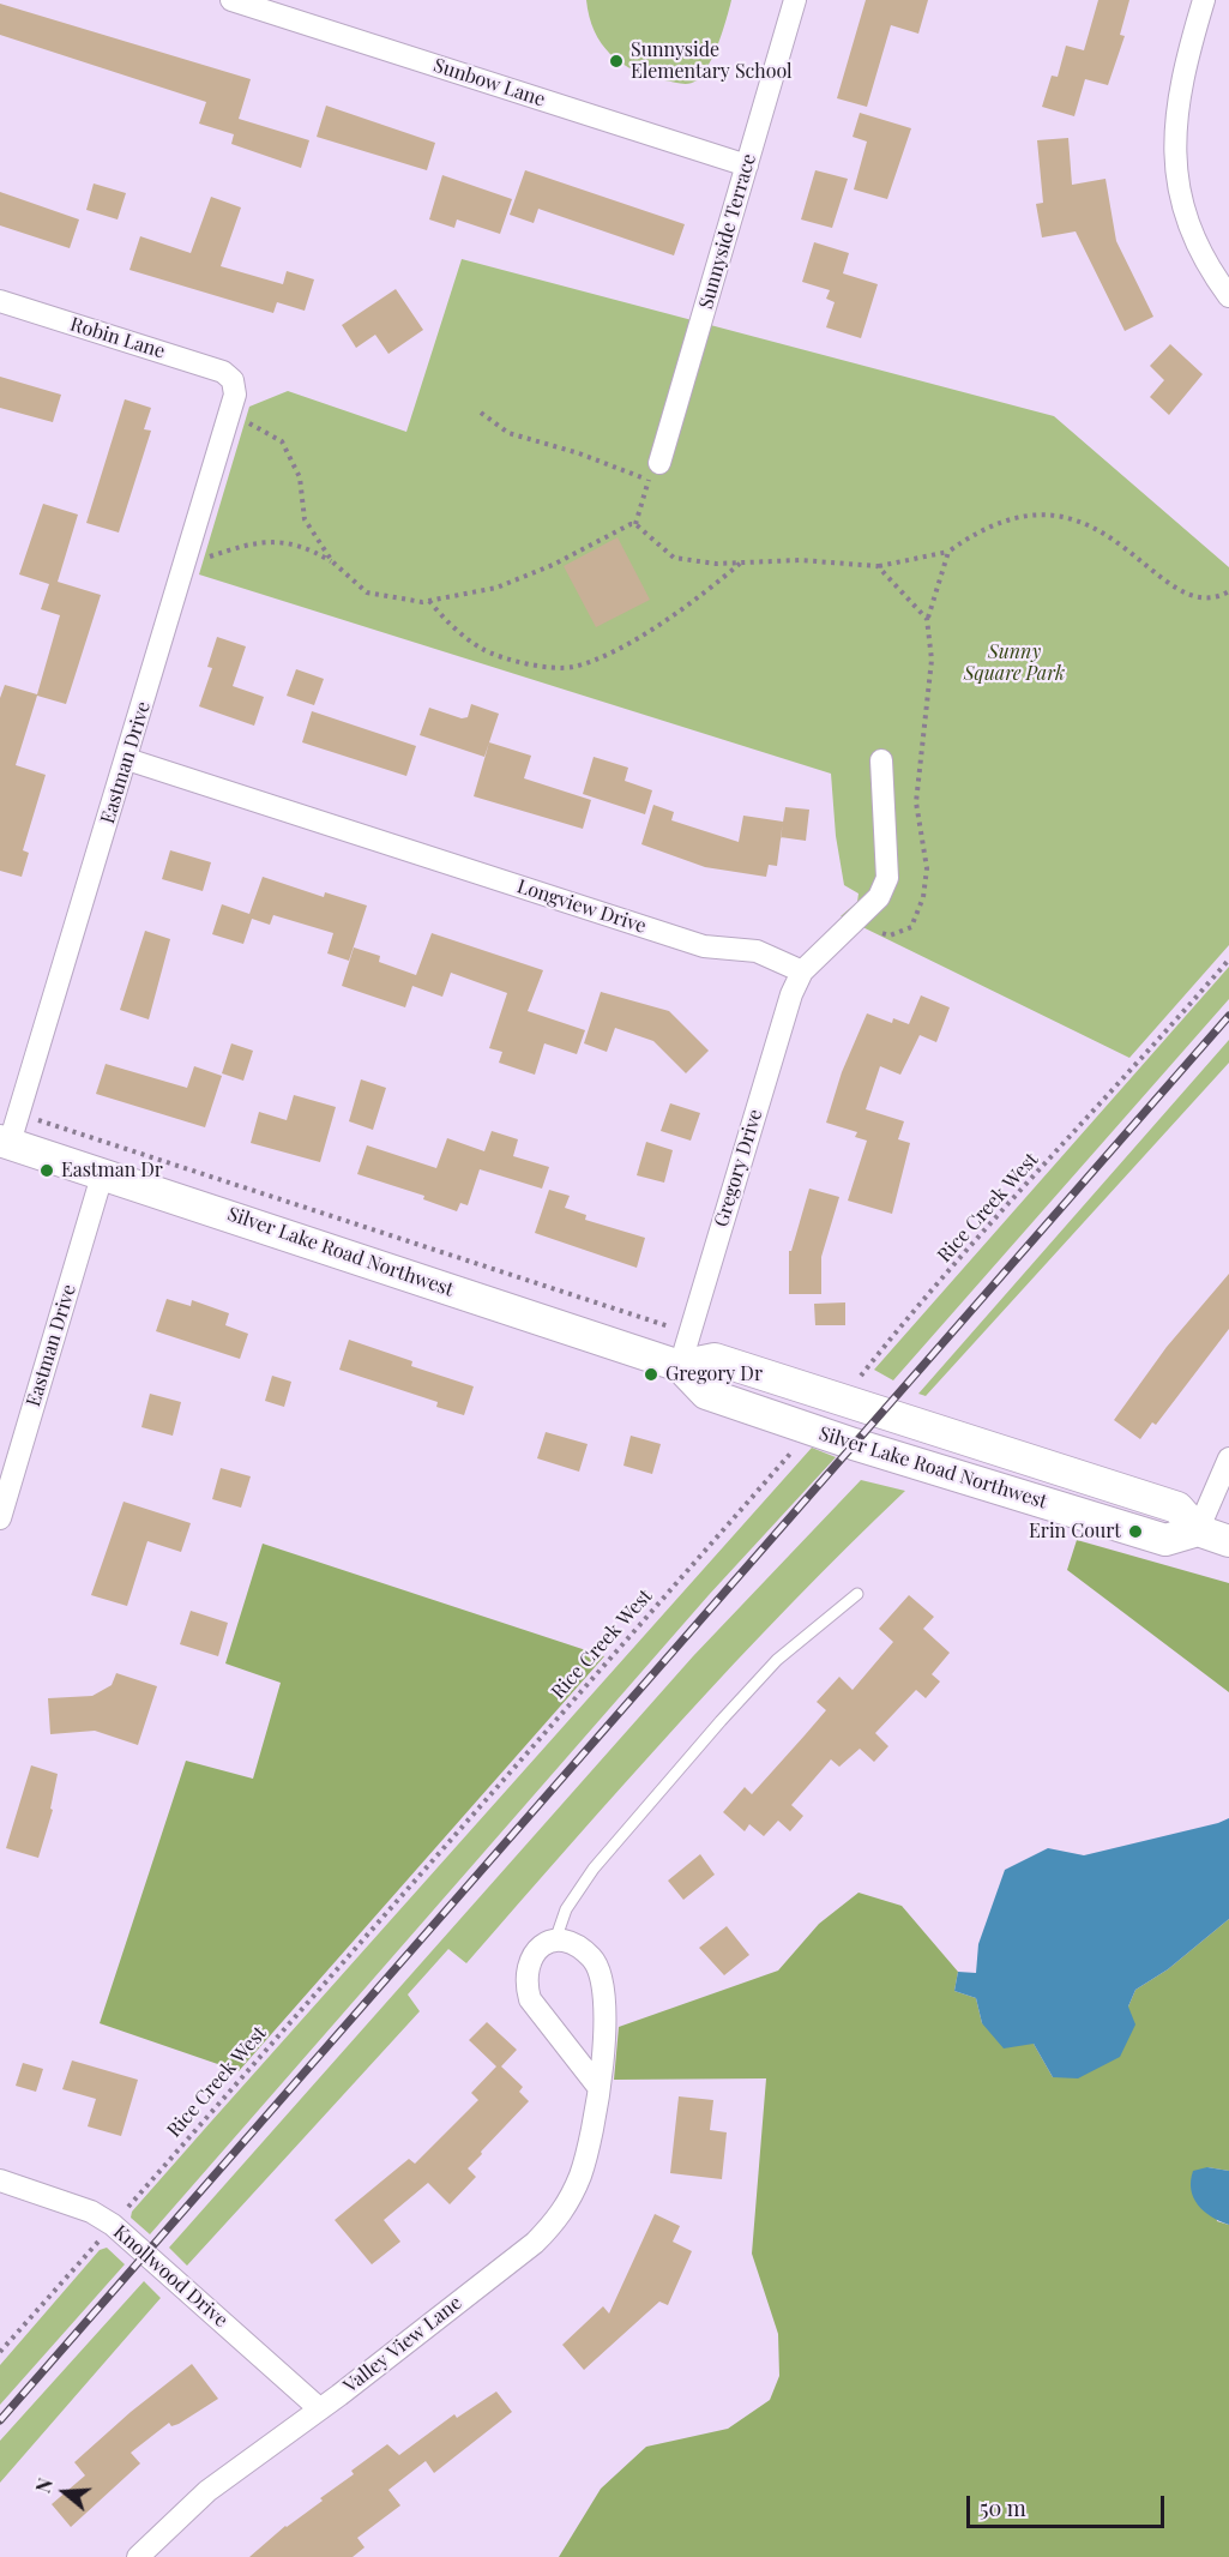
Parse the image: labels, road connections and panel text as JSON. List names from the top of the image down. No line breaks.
{"streets":{"main road":["Silver Lake Road Northwest"],"street":["Sunbow Lane","Sunnyside Terrace","Robin Lane","Eastman Drive","Longview Drive","Gregory Drive","Knollwood Drive","Valley View Lane"],"path":["Rice Creek West"]},"crossings":[["Sunbow Lane","Sunnyside Terrace"],["Robin Lane","Eastman Drive"],["Eastman Drive","Longview Drive"],["Eastman Drive","Silver Lake Road Northwest"],["Longview Drive","Gregory Drive"],["Gregory Drive","Silver Lake Road Northwest"],["Rice Creek West","Silver Lake Road Northwest"],["Rice Creek West","Knollwood Drive"],["Knollwood Drive","Valley View Lane"]],"parks":["Sunny Square Park"],"places":["Sunnyside Elementary School","Eastman Dr","Gregory Dr","Erin Court"],"scale_bar":"50 m","north":"left"}
